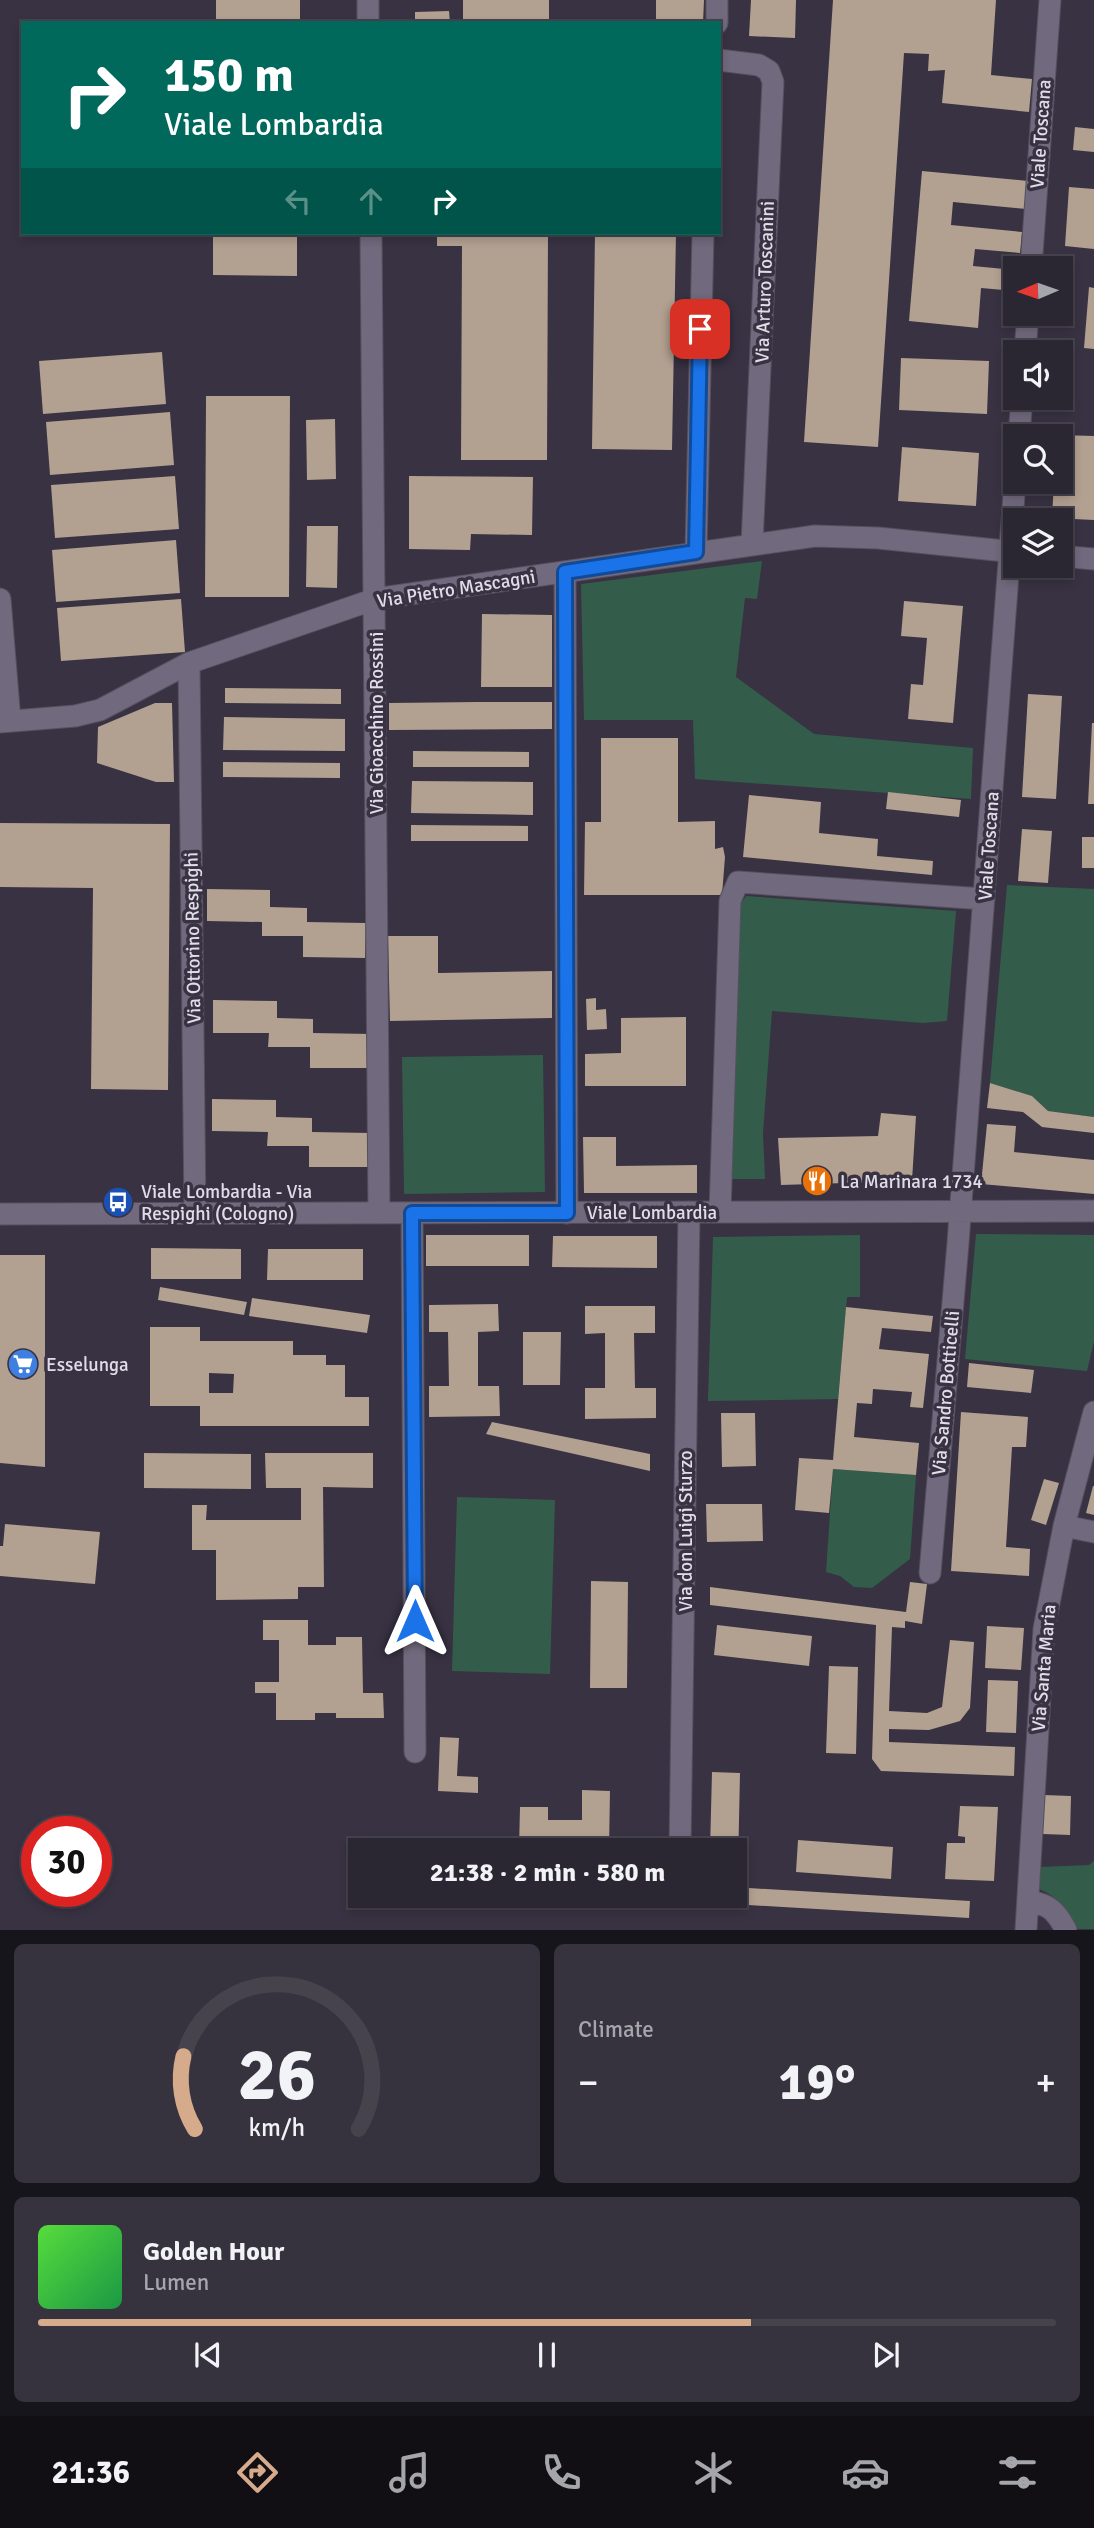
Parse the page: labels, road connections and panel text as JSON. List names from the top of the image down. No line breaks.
{"streets":{"street":["Viale Toscana","Via Arturo Toscanini","Via Pietro Mascagni","Via Gioacchino Rossini","Via Ottorino Respighi","Viale Lombardia","Via Sandro Botticelli","Via don Luigi Sturzo","Via Santa Maria"]},"crossings":[["Viale Toscana","Viale Lombardia"],["Viale Toscana","Via Sandro Botticelli"],["Via Arturo Toscanini","Via Pietro Mascagni"],["Via Pietro Mascagni","Via Gioacchino Rossini"],["Via Pietro Mascagni","Via Ottorino Respighi"],["Via Gioacchino Rossini","Viale Lombardia"],["Via Ottorino Respighi","Viale Lombardia"],["Viale Lombardia","Via Sandro Botticelli"],["Viale Lombardia","Via don Luigi Sturzo"]],"places":{"restaurant":["La Marinara 1734"],"bus stop":["Viale Lombardia - Via Respighi (Cologno)"],"supermarket":["Esselunga"]},"north":"left","page":{"turn":["150 m","Viale Lombardia"],"limit":"30","trip":"21:38 · 2 min · 580 m","tile":"Climate","heat":["−","19°","+"],"song":["Golden Hour","Lumen"],"tabs":"21:36","gauge":["26","km/h"]}}
